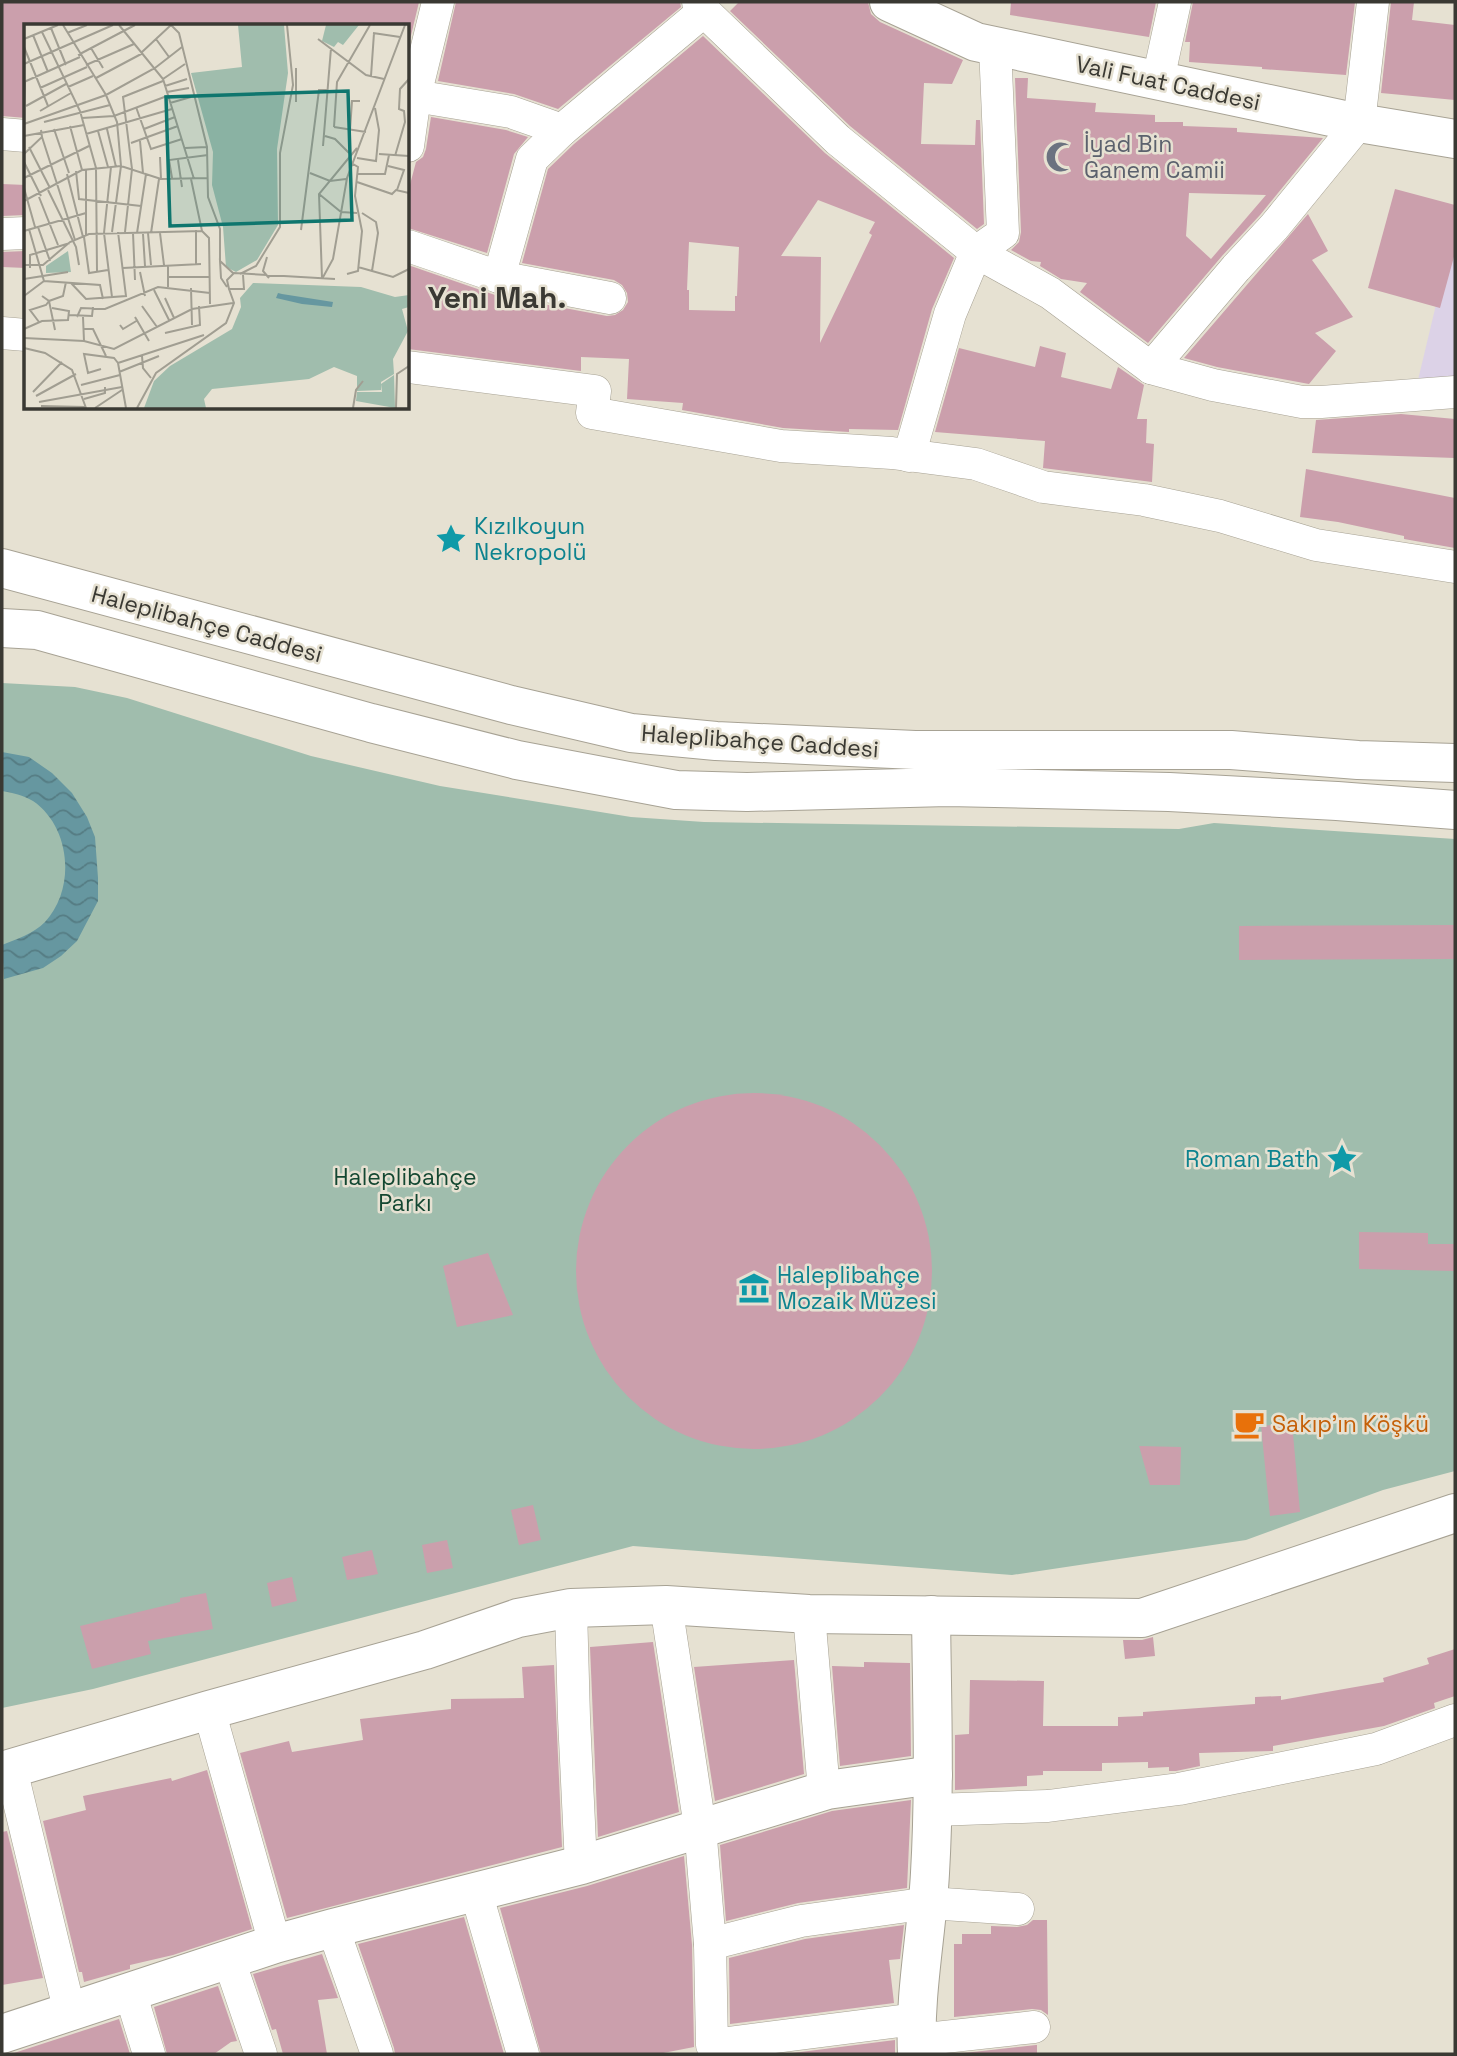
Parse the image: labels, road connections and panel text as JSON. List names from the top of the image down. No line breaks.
{"streets":{"main road":["Vali Fuat Caddesi","Haleplibahçe Caddesi"]},"districts":["Yeni Mah."],"parks":["Haleplibahçe Parkı"],"places":{"mosque":["İyad Bin Ganem Camii"],"place":["Kızılkoyun Nekropolü","Roman Bath"],"museum":["Haleplibahçe Mozaik Müzesi"],"cafe":["Sakıp'ın Köşkü"]}}
